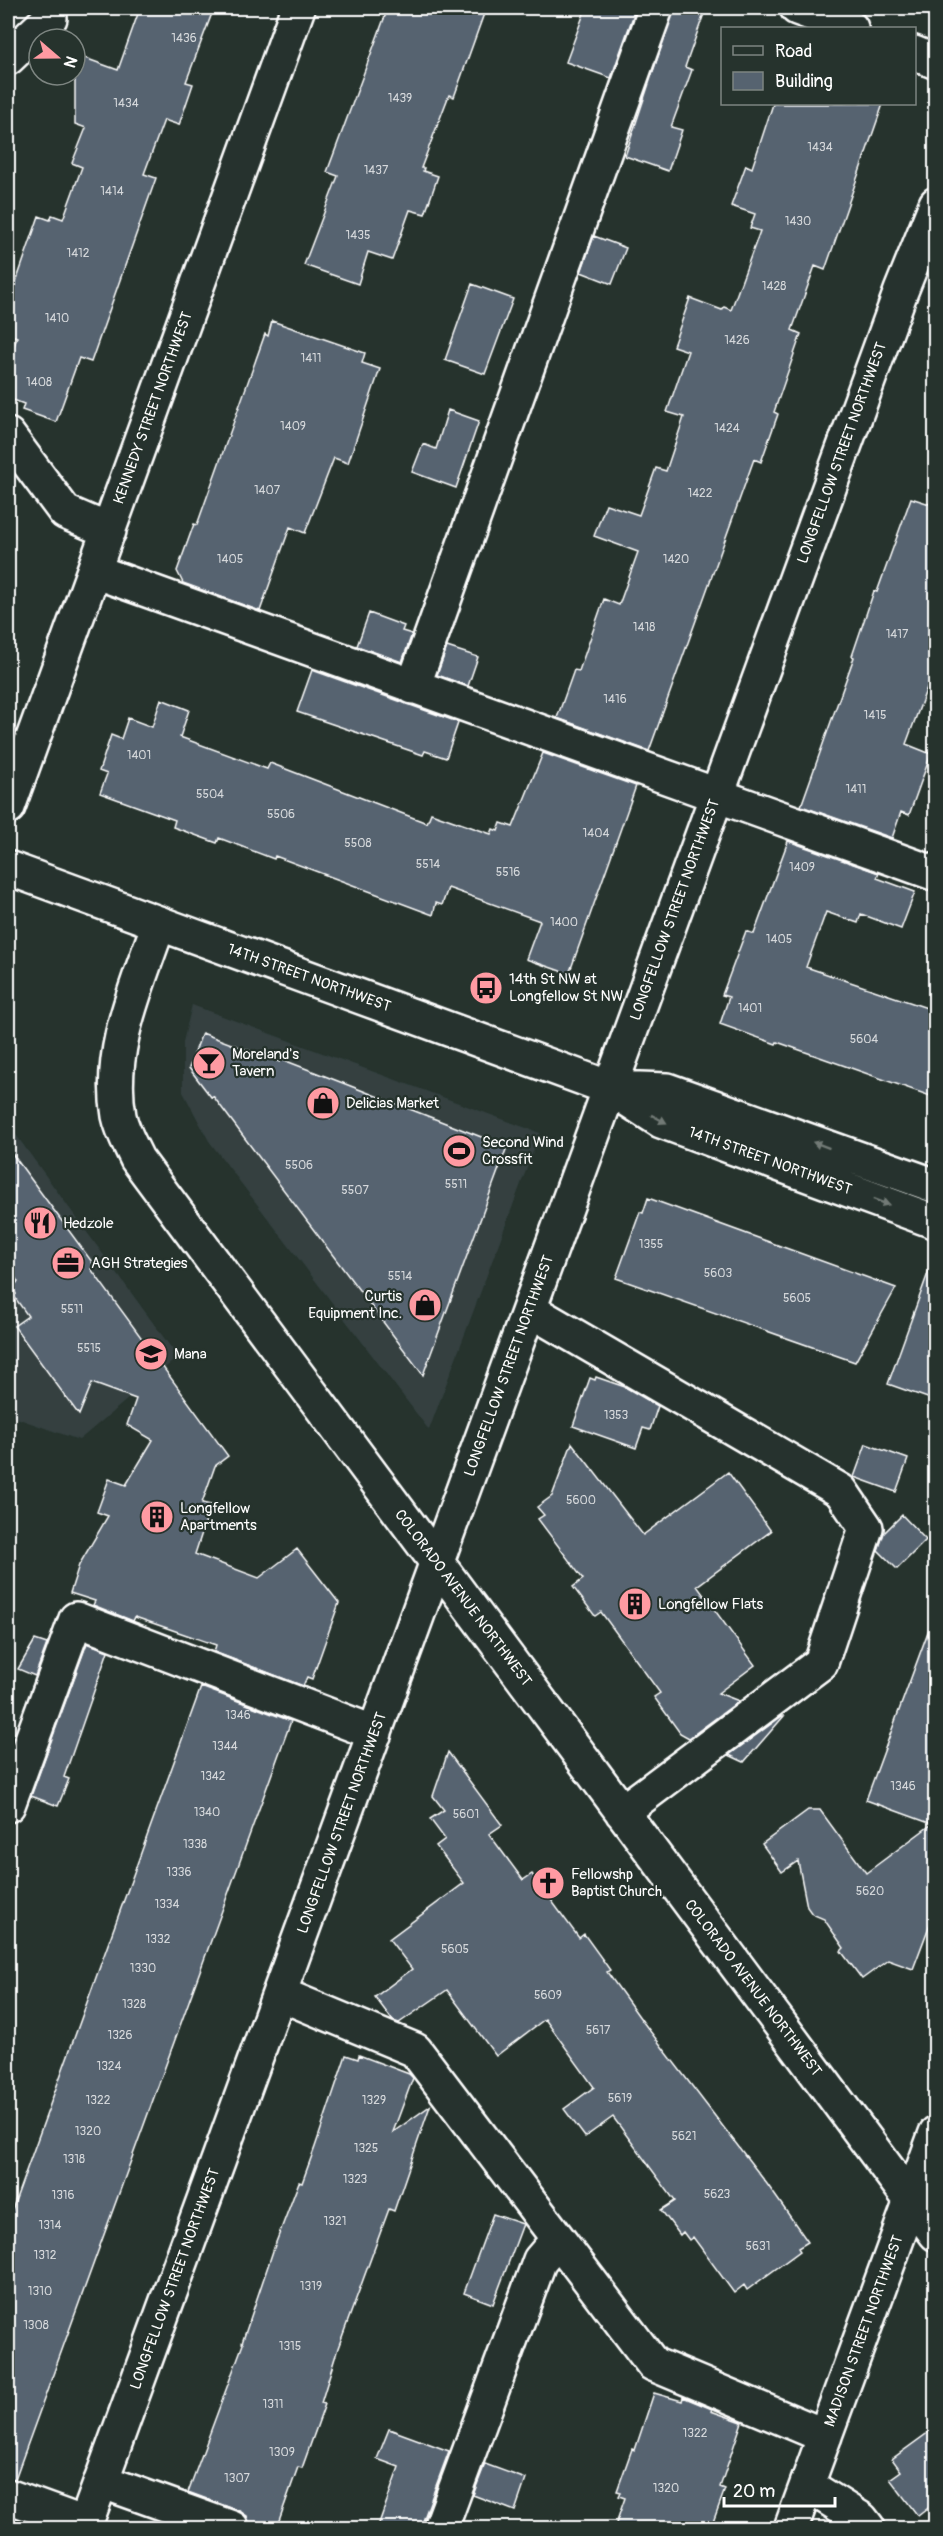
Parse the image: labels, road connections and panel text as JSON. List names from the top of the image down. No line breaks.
{"streets":{"street":["KENNEDY STREET NORTHWEST","LONGFELLOW STREET NORTHWEST","14TH STREET NORTHWEST","COLORADO AVENUE NORTHWEST","MADISON STREET NORTHWEST"]},"crossings":[["LONGFELLOW STREET NORTHWEST","14TH STREET NORTHWEST"],["LONGFELLOW STREET NORTHWEST","COLORADO AVENUE NORTHWEST"],["14TH STREET NORTHWEST","COLORADO AVENUE NORTHWEST"],["COLORADO AVENUE NORTHWEST","MADISON STREET NORTHWEST"]],"places":{"bus stop":["14th St NW at Longfellow St NW"],"bar":["Moreland's Tavern"],"shop":["Delicias Market","Curtis Equipment Inc."],"sports":["Second Wind Crossfit"],"restaurant":["Hedzole"],"office":["AGH Strategies"],"school or university":["Mana"],"building":["Longfellow Apartments","Longfellow Flats"],"church":["Fellowshp Baptist Church"]},"house_numbers":["1436","1439","1434","1434","1437","1414","1430","1435","1412","1428","1410","1426","1411","1408","1409","1424","1407","1422","1405","1420","1418","1417","1416","1415","1401","1411","5504","5506","1404","5508","5514","1409","5516","1400","1405","1401","5604","5506","5511","5507","1355","5603","5514","5605","5511","5515","1353","5600","1346","1344","1342","1346","1340","5601","1338","1336","5620","1334","1332","5605","1330","5609","1328","5617","1326","1324","5619","1322","1329","1320","5621","1325","1318","1323","5623","1316","1321","1314","5631","1312","1319","1310","1308","1315","1311","1322","1309","1307","1320"],"legend":["Road","Building"],"scale_bar":"20 m","north":"right"}
